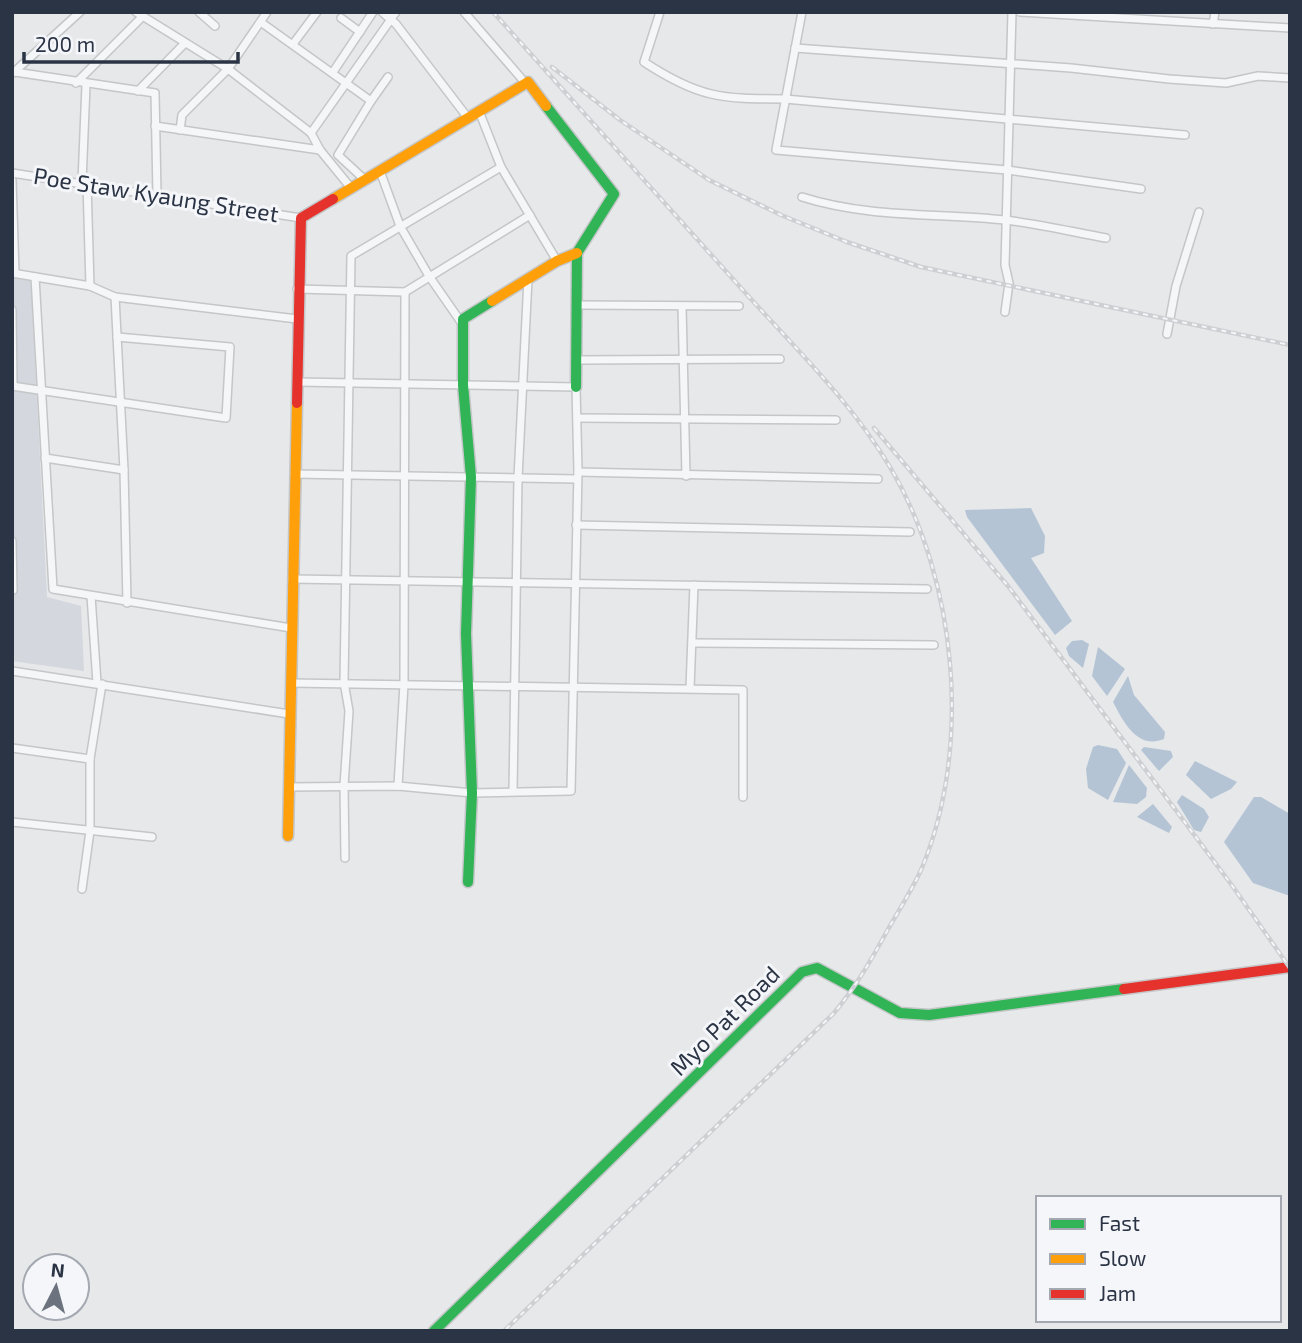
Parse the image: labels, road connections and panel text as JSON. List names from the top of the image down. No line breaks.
{"streets":{"street":["Poe Staw Kyaung Street","Myo Pat Road"]},"legend":["Fast","Slow","Jam"],"scale_bar":"200 m","north":"top"}
